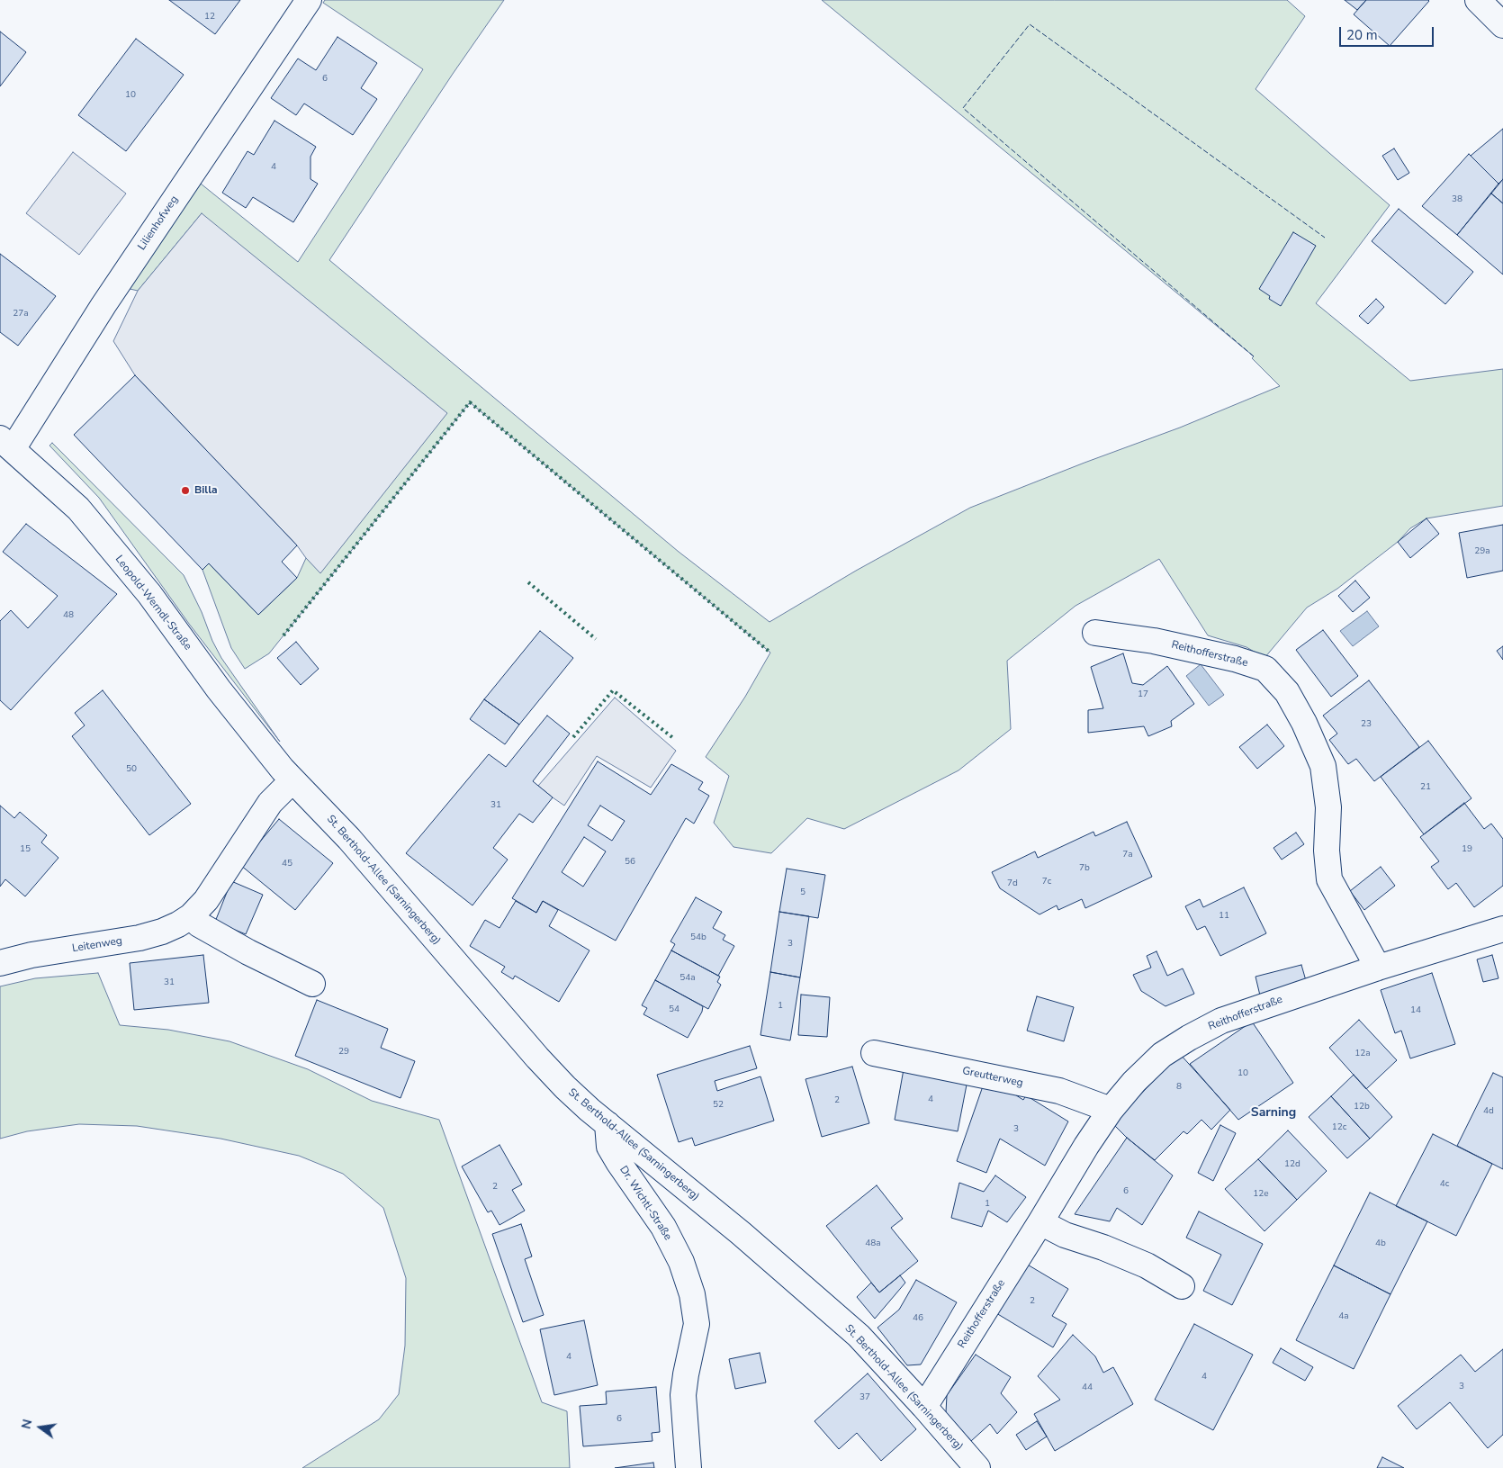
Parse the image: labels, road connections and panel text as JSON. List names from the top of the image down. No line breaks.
{"streets":{"street":["Lilienhofweg","Leopold-Werndl-Straße","Reithofferstraße","St. Berthold-Allee (Sarningerberg)","Leitenweg","Greutterweg","Dr. Wichtl-Straße"]},"crossings":[["Lilienhofweg","Leopold-Werndl-Straße"],["Leopold-Werndl-Straße","St. Berthold-Allee (Sarningerberg)"],["Leopold-Werndl-Straße","Leitenweg"],["Reithofferstraße","St. Berthold-Allee (Sarningerberg)"],["Reithofferstraße","Greutterweg"],["St. Berthold-Allee (Sarningerberg)","Leitenweg"],["St. Berthold-Allee (Sarningerberg)","Dr. Wichtl-Straße"]],"districts":["Sarning"],"places":["Billa"],"house_numbers":["12","6","10","4","38","27a","29a","48","17","23","50","21","31","15","19","7a","56","45","7b","7c","7d","5","11","54b","3","54a","31","1","54","14","29","12a","10","8","4","2","52","12b","4d","12c","3","12d","4c","2","6","12e","1","48a","4b","2","4a","46","4","4","3","44","37","6"],"scale_bar":"20 m","north":"left"}
